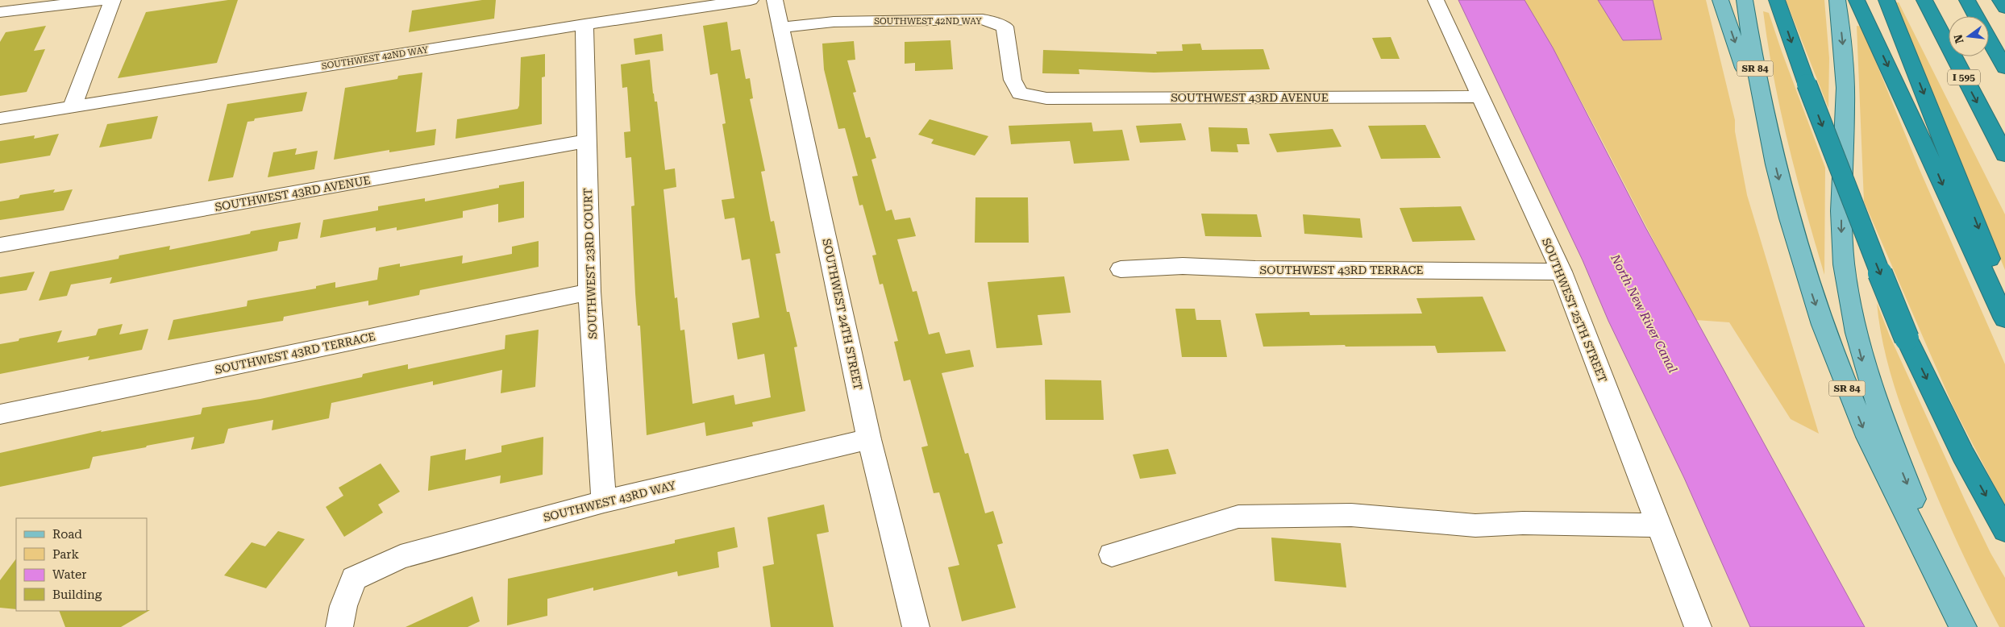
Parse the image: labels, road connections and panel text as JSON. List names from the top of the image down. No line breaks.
{"streets":{"highway":["I 595"],"main road":["SR 84"],"street":["SOUTHWEST 42ND WAY","SOUTHWEST 43RD AVENUE","SOUTHWEST 23RD COURT","SOUTHWEST 43RD TERRACE","SOUTHWEST 25TH STREET","SOUTHWEST 24TH STREET","SOUTHWEST 43RD WAY"]},"crossings":[["SOUTHWEST 42ND WAY","SOUTHWEST 43RD AVENUE"],["SOUTHWEST 42ND WAY","SOUTHWEST 23RD COURT"],["SOUTHWEST 42ND WAY","SOUTHWEST 24TH STREET"],["SOUTHWEST 43RD AVENUE","SOUTHWEST 23RD COURT"],["SOUTHWEST 43RD AVENUE","SOUTHWEST 25TH STREET"],["SOUTHWEST 23RD COURT","SOUTHWEST 43RD TERRACE"],["SOUTHWEST 23RD COURT","SOUTHWEST 43RD WAY"],["SOUTHWEST 43RD TERRACE","SOUTHWEST 25TH STREET"],["SOUTHWEST 24TH STREET","SOUTHWEST 43RD WAY"]],"water":["North New River Canal"],"legend":["Road","Park","Water","Building"],"north":"left"}
